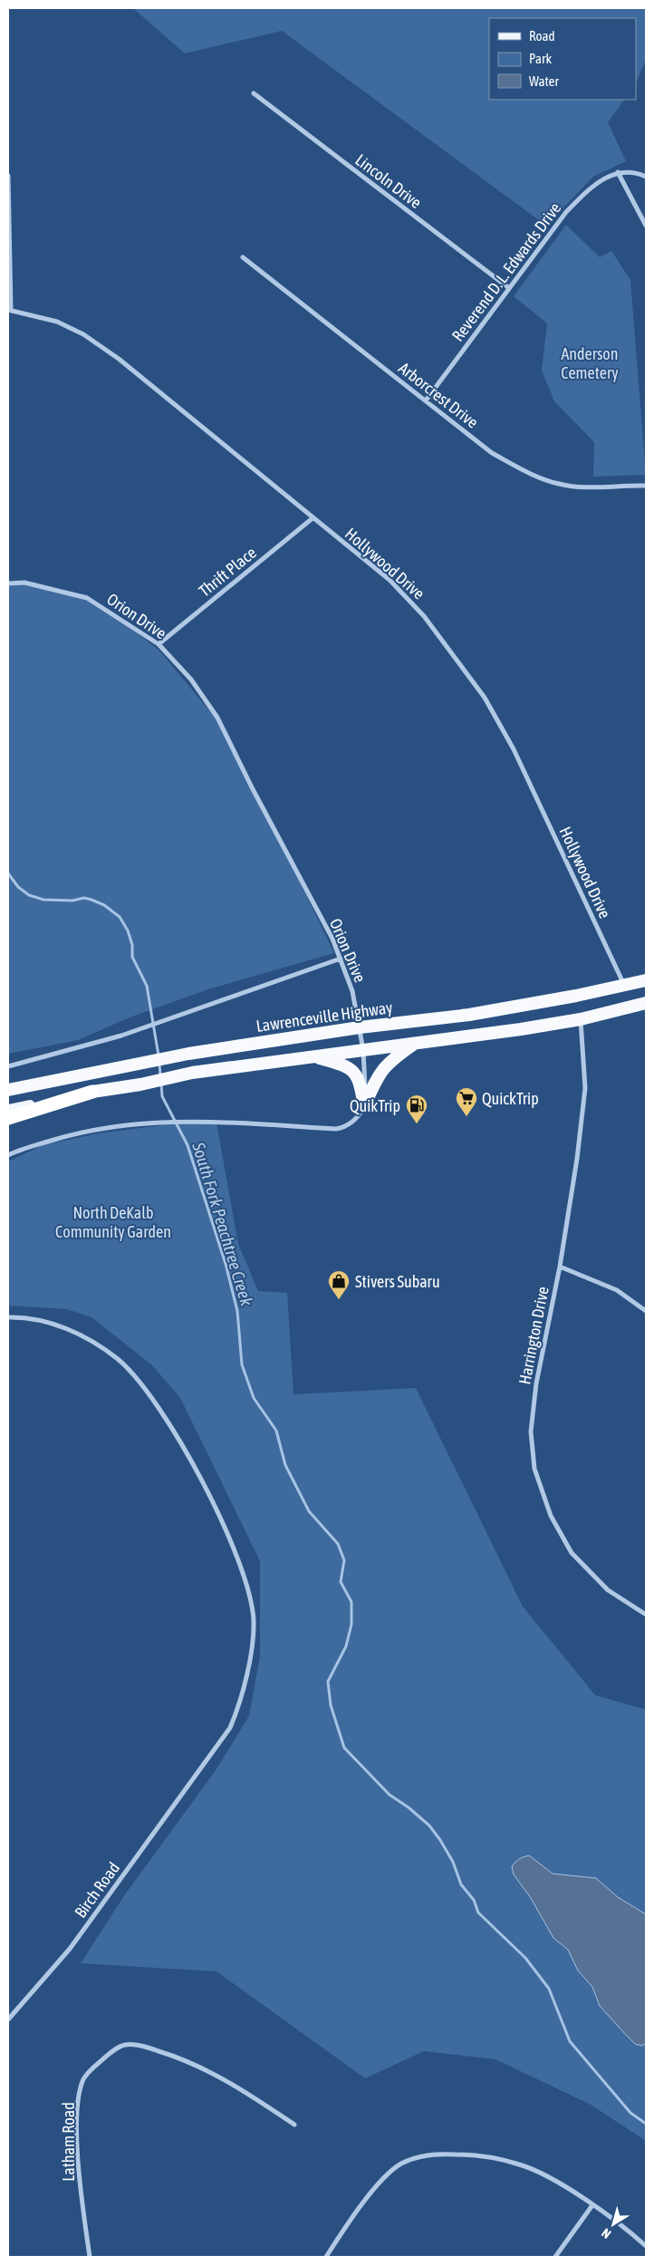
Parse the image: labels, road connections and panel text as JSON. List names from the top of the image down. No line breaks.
{"streets":{"highway":["Lawrenceville Highway"],"street":["Lincoln Drive","Reverend D. L. Edwards Drive","Arborcrest Drive","Hollywood Drive","Thrift Place","Orion Drive","Harrington Drive","Birch Road","Latham Road"]},"crossings":[["Lincoln Drive","Reverend D. L. Edwards Drive"],["Reverend D. L. Edwards Drive","Arborcrest Drive"],["Hollywood Drive","Thrift Place"],["Hollywood Drive","Lawrenceville Highway"],["Thrift Place","Orion Drive"],["Orion Drive","Lawrenceville Highway"]],"water":["South Fork Peachtree Creek"],"parks":["Anderson Cemetery","North DeKalb Community Garden"],"places":{"supermarket":["QuickTrip"],"fuel station":["QuikTrip"],"shop":["Stivers Subaru"]},"legend":["Road","Park","Water"],"north":"bottom left"}
